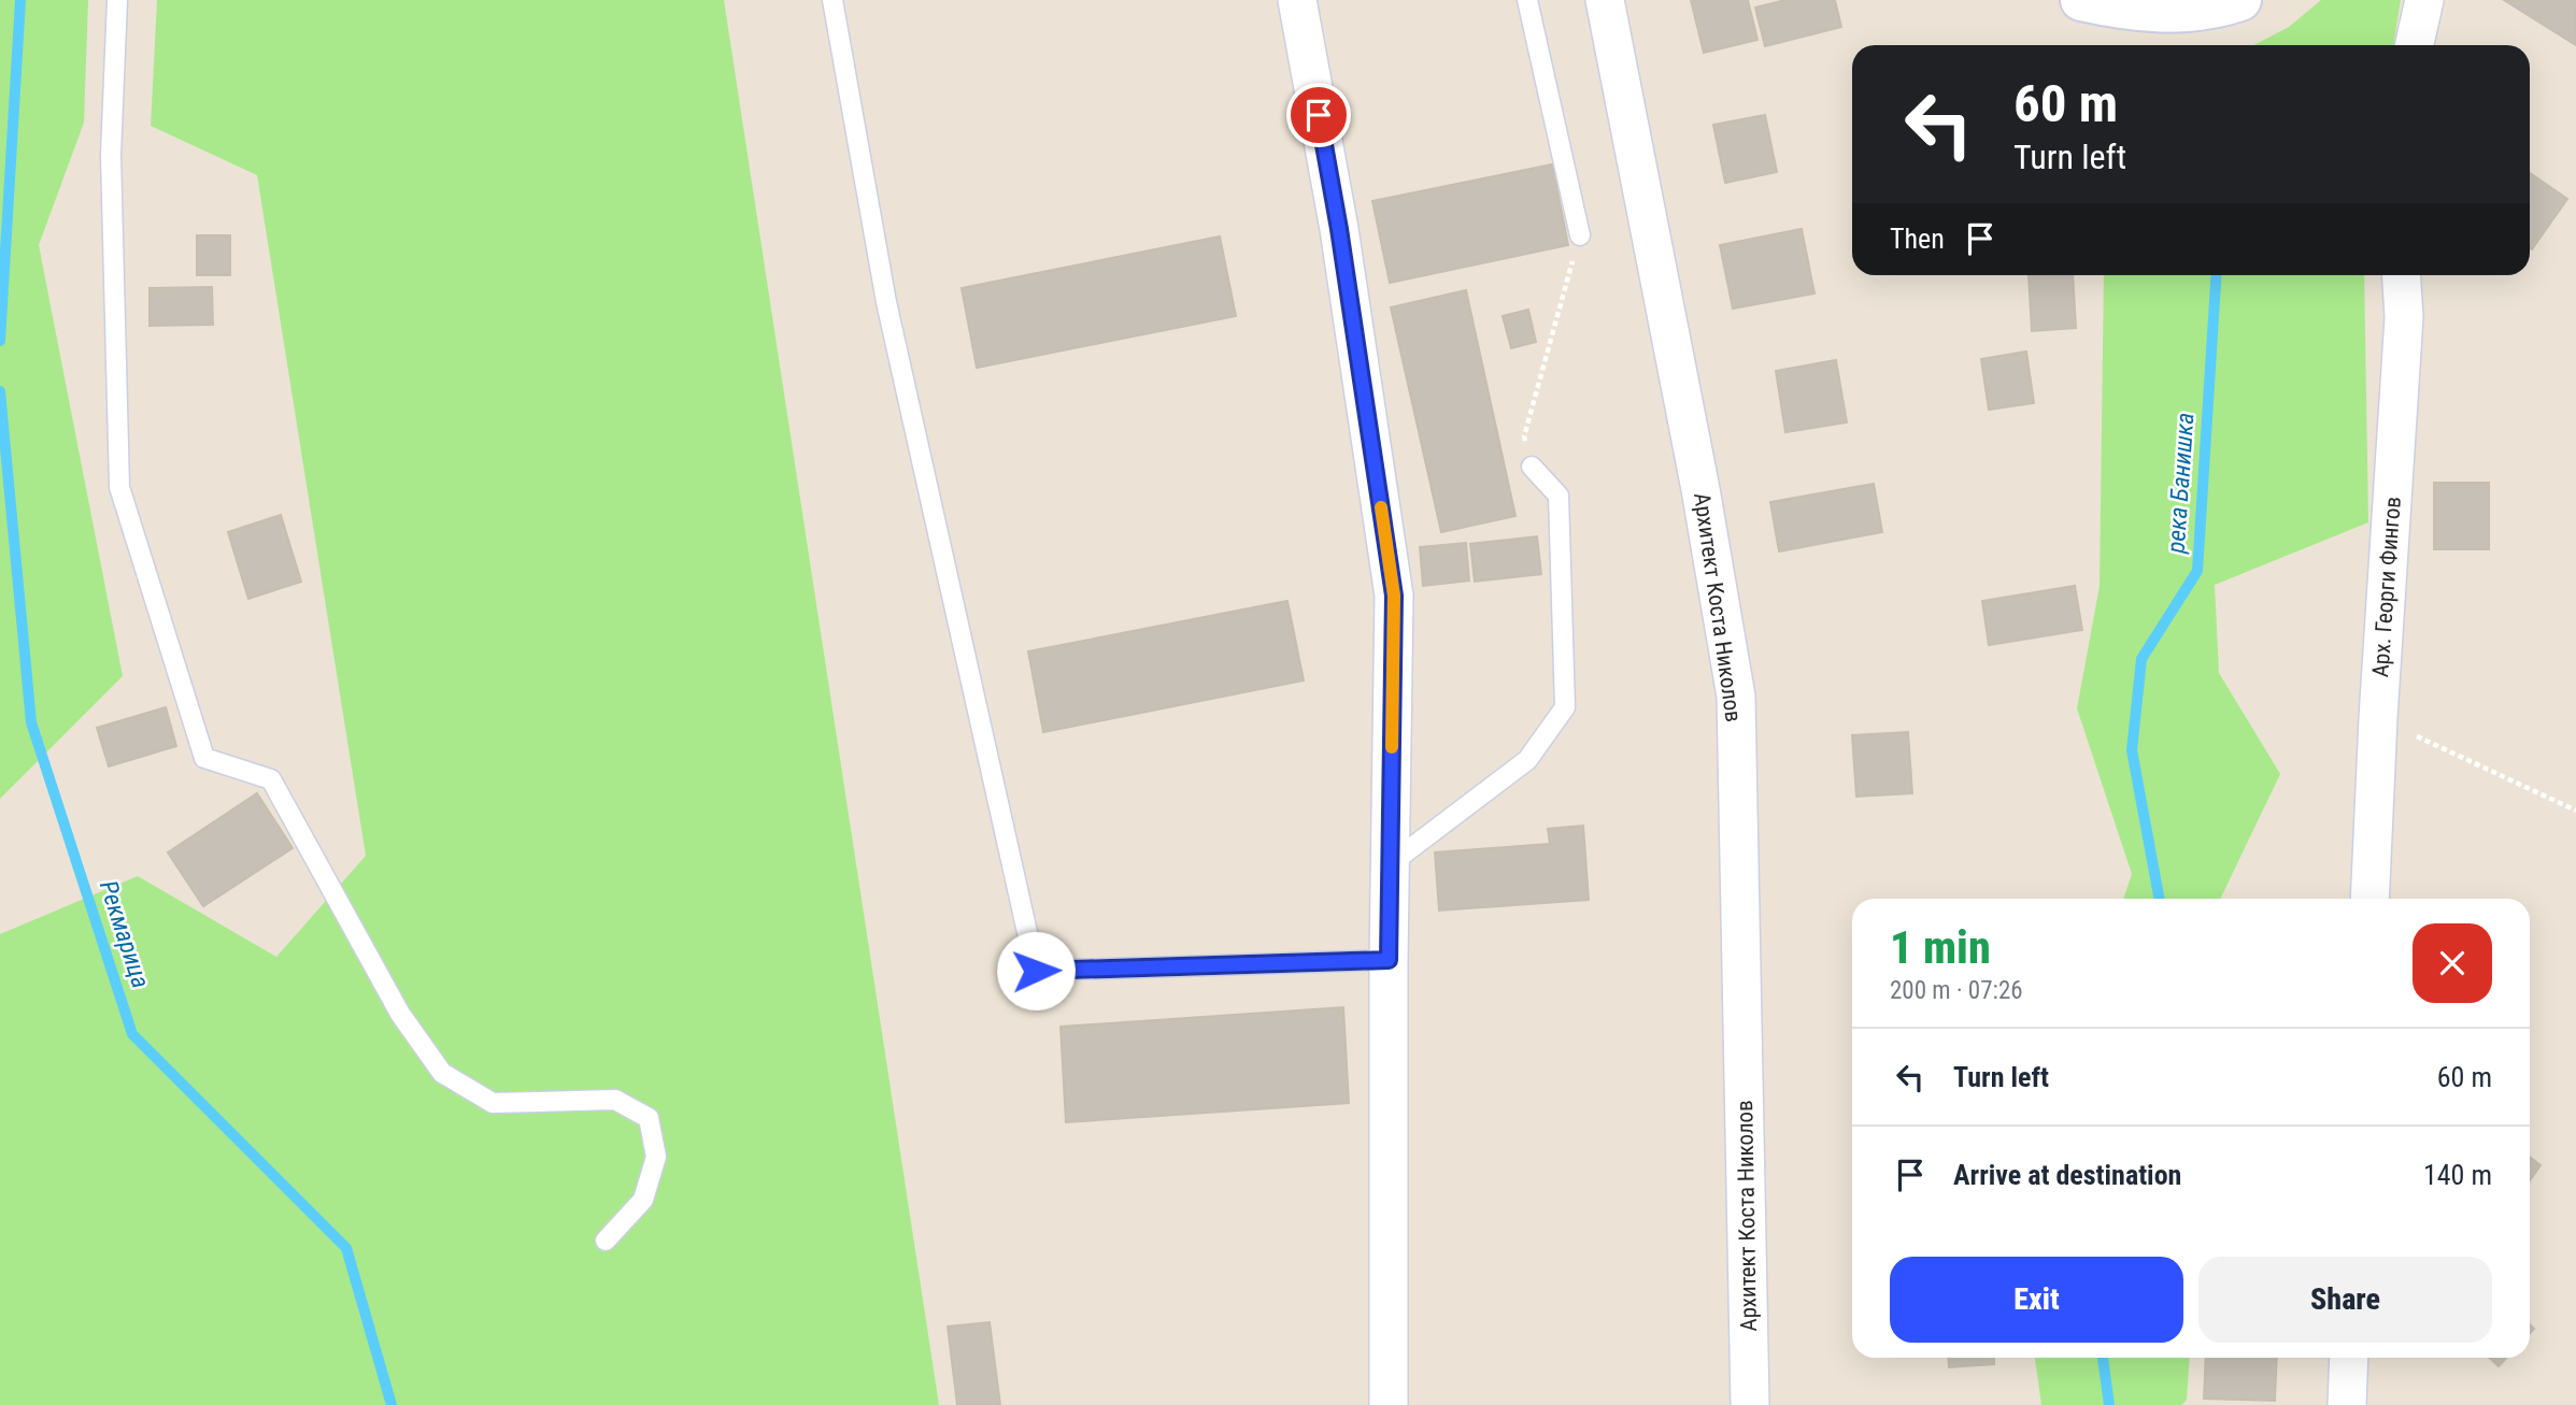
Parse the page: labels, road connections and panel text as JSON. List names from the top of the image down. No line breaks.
{"streets":{"street":["Арх. Георги Фингов","Архитект Коста Николов"]},"water":["река Банишка","Рекмарица"],"page":{"turn":["60 m","Turn left"],"then":"Then","heading":["1 min","200 m · 07:26"],"list":[{"name":"Turn left","value":"60 m"},{"name":"Arrive at destination","value":"140 m"}],"buttons":["Exit","Share"]}}
